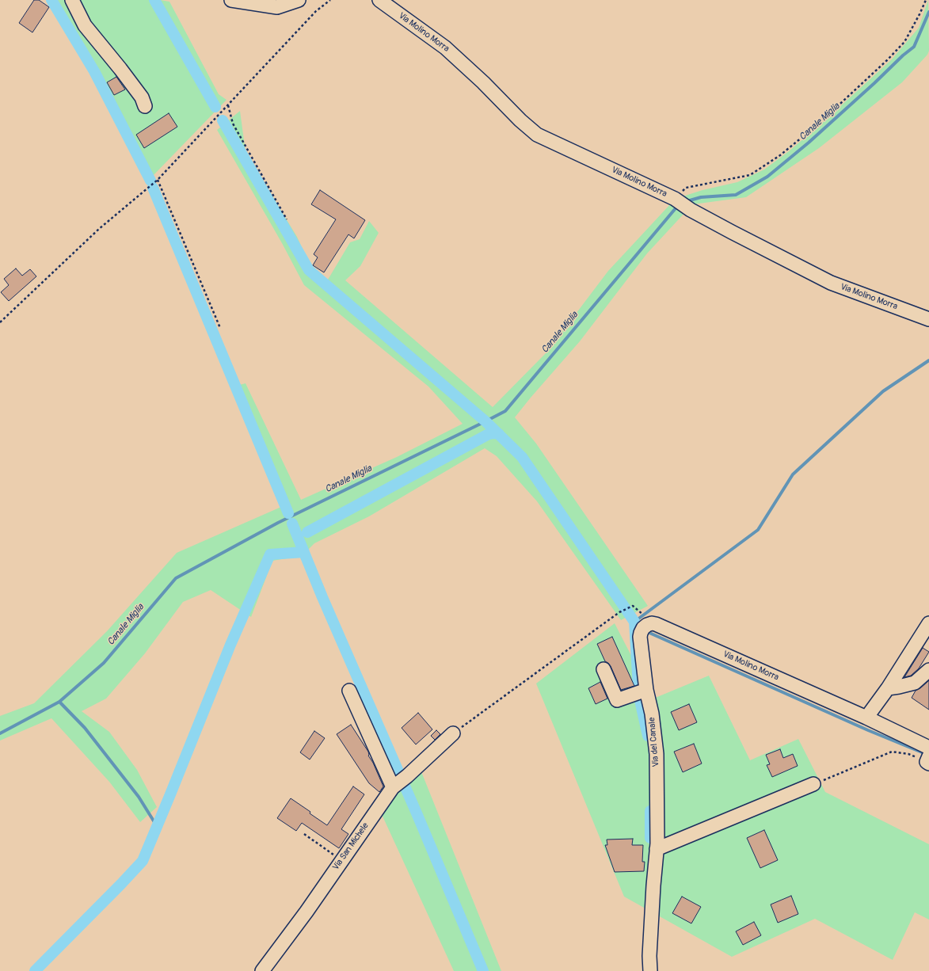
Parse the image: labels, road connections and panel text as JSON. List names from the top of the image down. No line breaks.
{"streets":{"street":["Via Molino Morra","Via del Canale","Via San Michele"]},"crossings":[["Via Molino Morra","Via del Canale"]],"water":["Canale Miglia"]}
